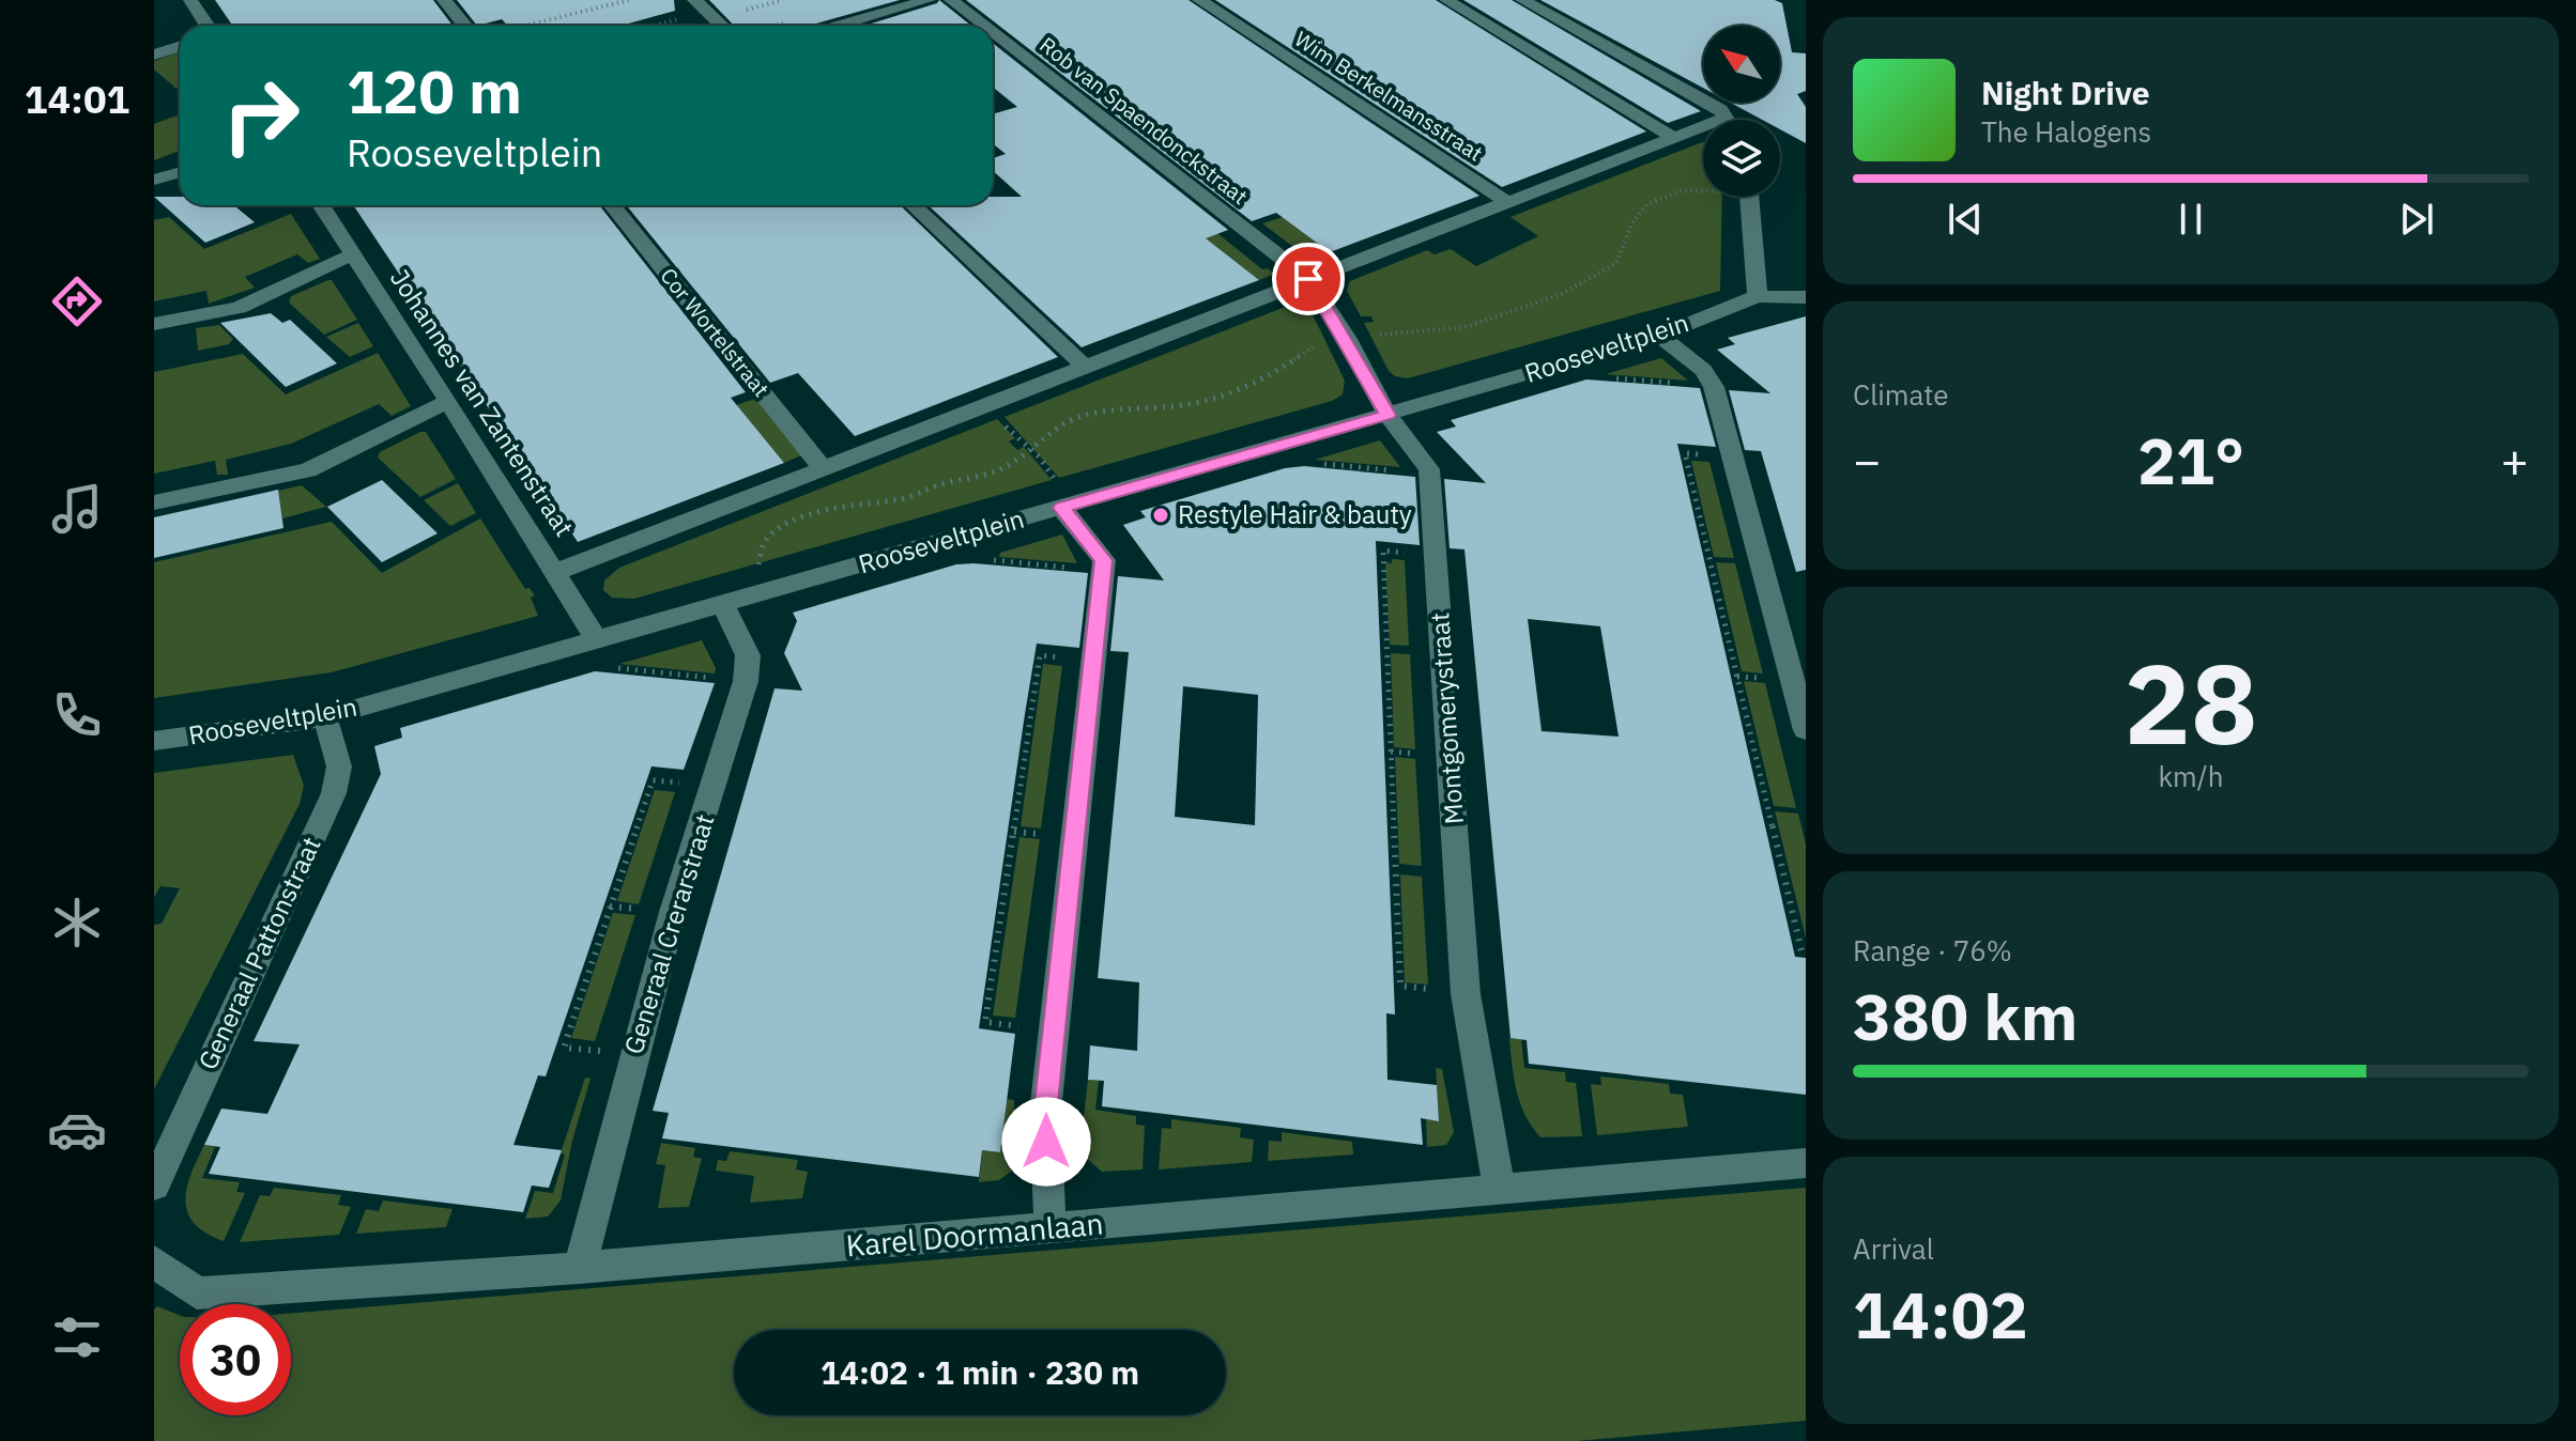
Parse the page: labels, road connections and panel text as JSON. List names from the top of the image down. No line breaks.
{"streets":{"street":["Wim Berkelmansstraat","Rob van Spaendonckstraat","Cor Wortelstraat","Rooseveltplein","Johannes van Zantenstraat","Montgomerystraat","Generaal Crerarstraat","Generaal Pattonstraat","Karel Doormanlaan"]},"crossings":[["Rooseveltplein","Johannes van Zantenstraat"],["Rooseveltplein","Generaal Crerarstraat"],["Rooseveltplein","Generaal Pattonstraat"],["Montgomerystraat","Karel Doormanlaan"],["Generaal Crerarstraat","Karel Doormanlaan"]],"places":["Restyle Hair & bauty"],"north":"top left","page":{"tabs":"14:01","turn":["120 m","Rooseveltplein"],"song":["Night Drive","The Halogens"],"tile":["Climate",["28","km/h"],["Range · 76%","380 km"],["Arrival","14:02"]],"heat":["−","21°","+"],"limit":"30","trip":"14:02 · 1 min · 230 m"}}
